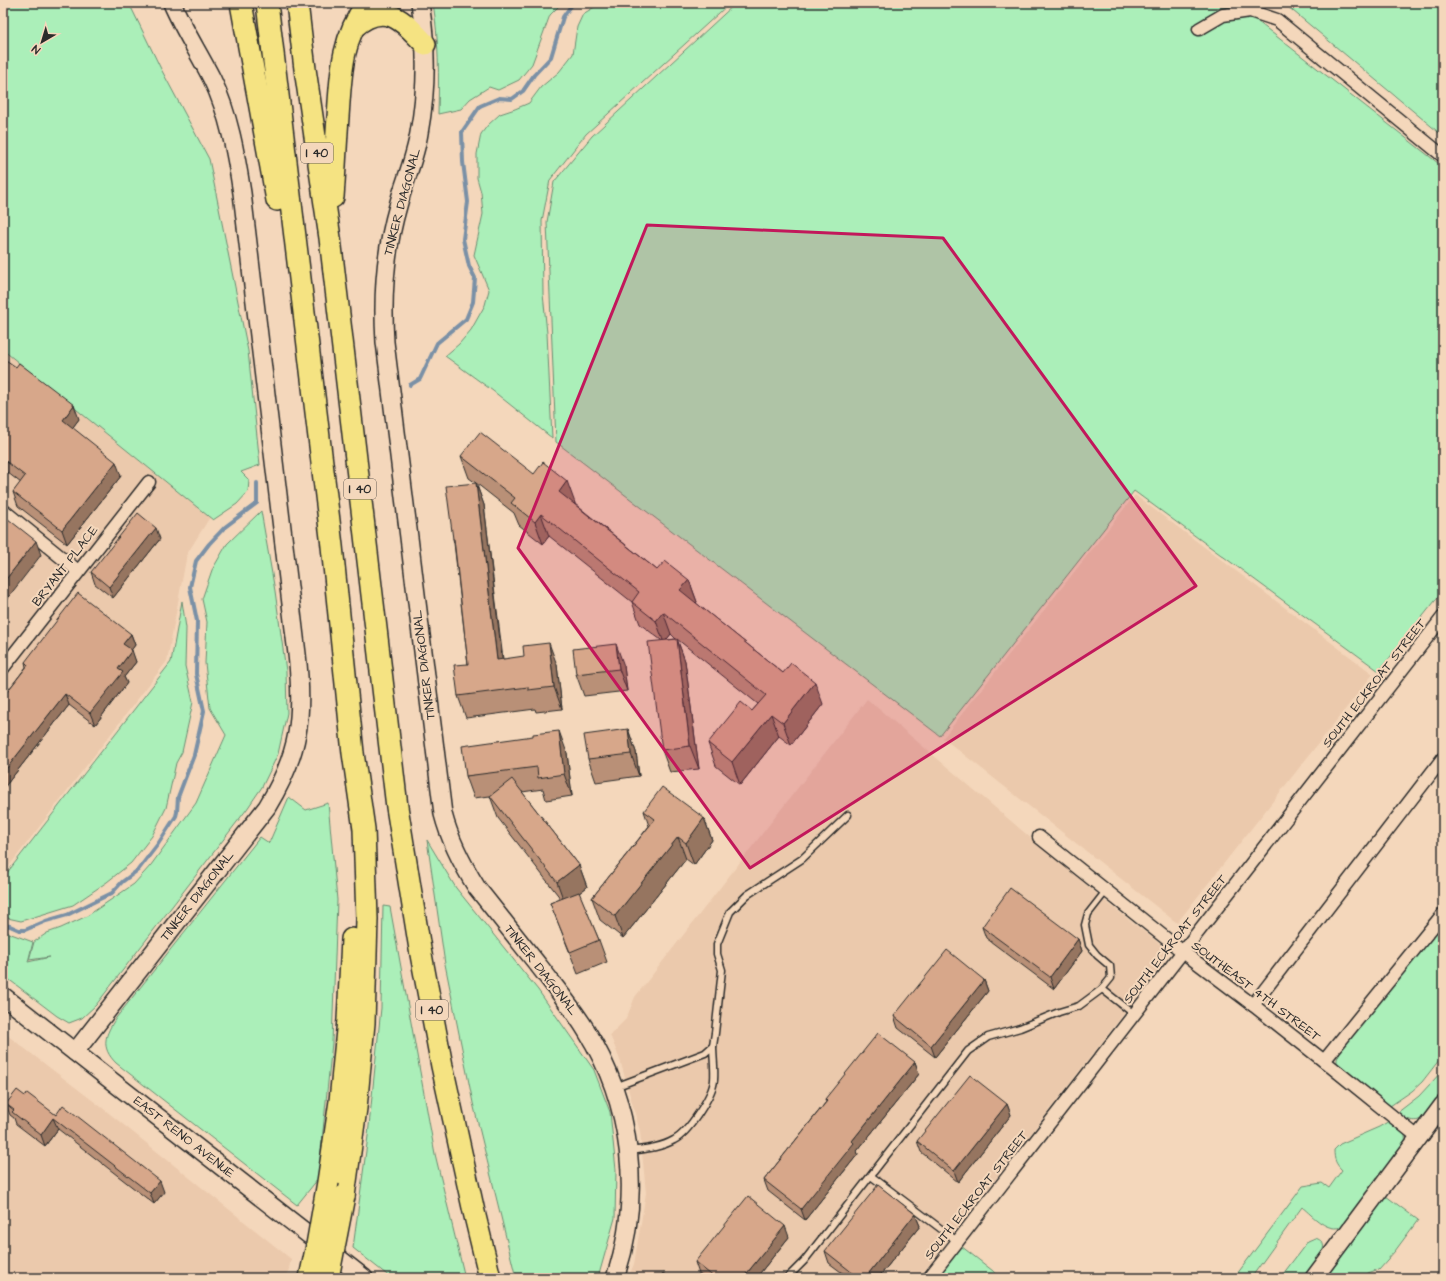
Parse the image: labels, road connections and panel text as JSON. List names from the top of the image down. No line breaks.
{"streets":{"highway":["I 40"],"street":["TINKER DIAGONAL","BRYANT PLACE","SOUTH ECKROAT STREET","SOUTHEAST 4TH STREET","EAST RENO AVENUE"]},"crossings":[["TINKER DIAGONAL","EAST RENO AVENUE"],["SOUTH ECKROAT STREET","SOUTHEAST 4TH STREET"]],"north":"bottom left"}
